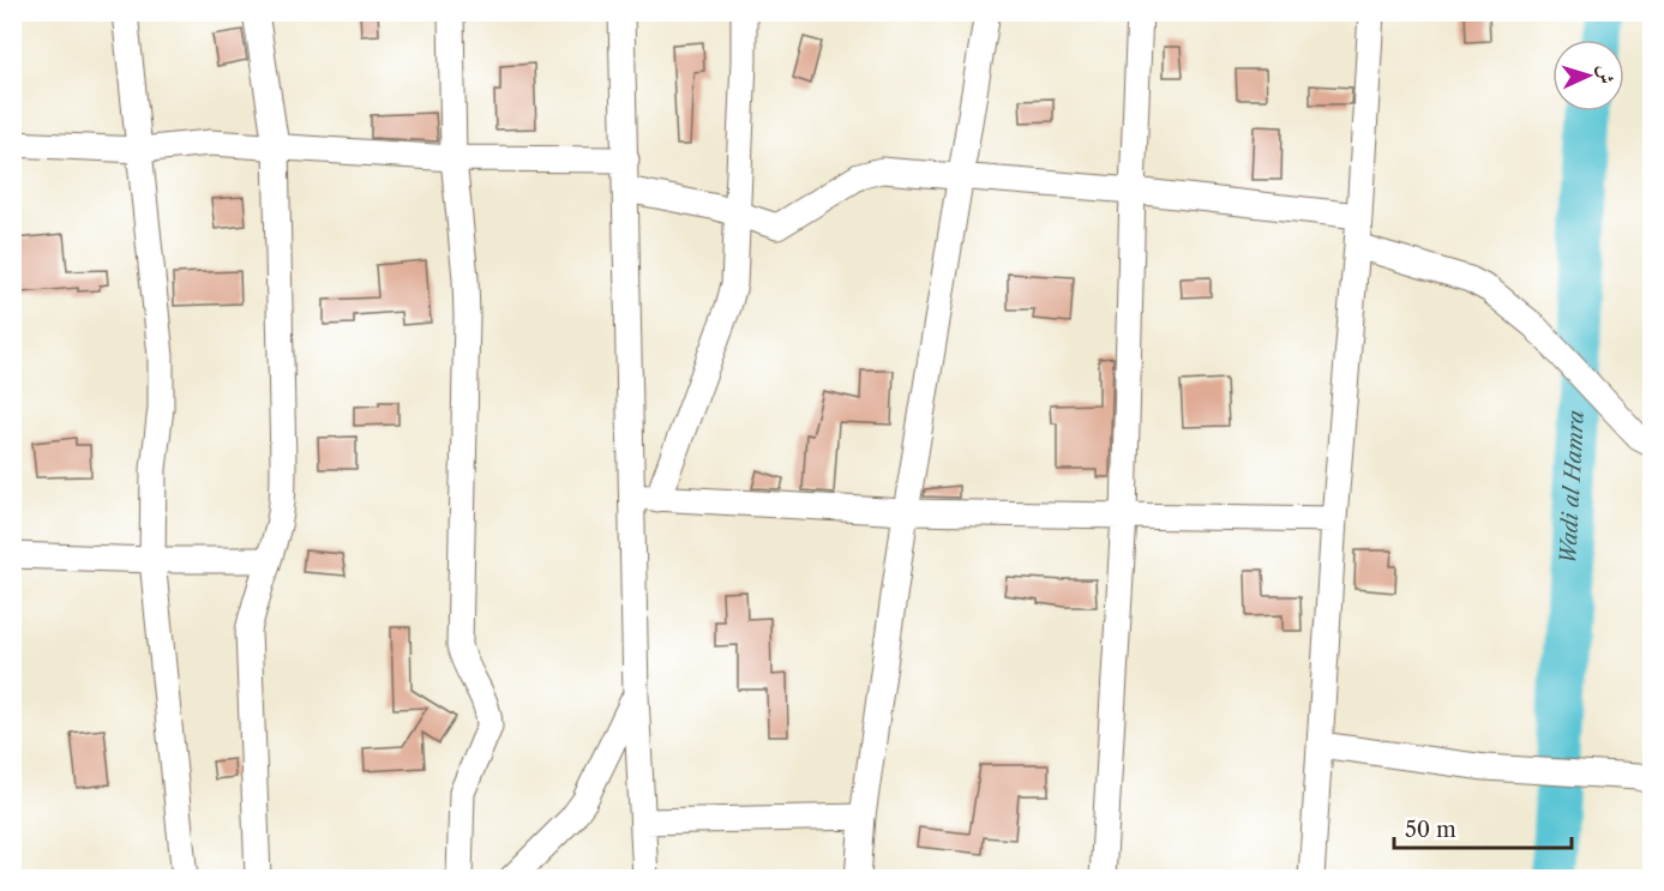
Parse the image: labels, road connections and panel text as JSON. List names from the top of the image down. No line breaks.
{"water":["Wadi al Hamra"],"scale_bar":"50 m","north":"right"}
